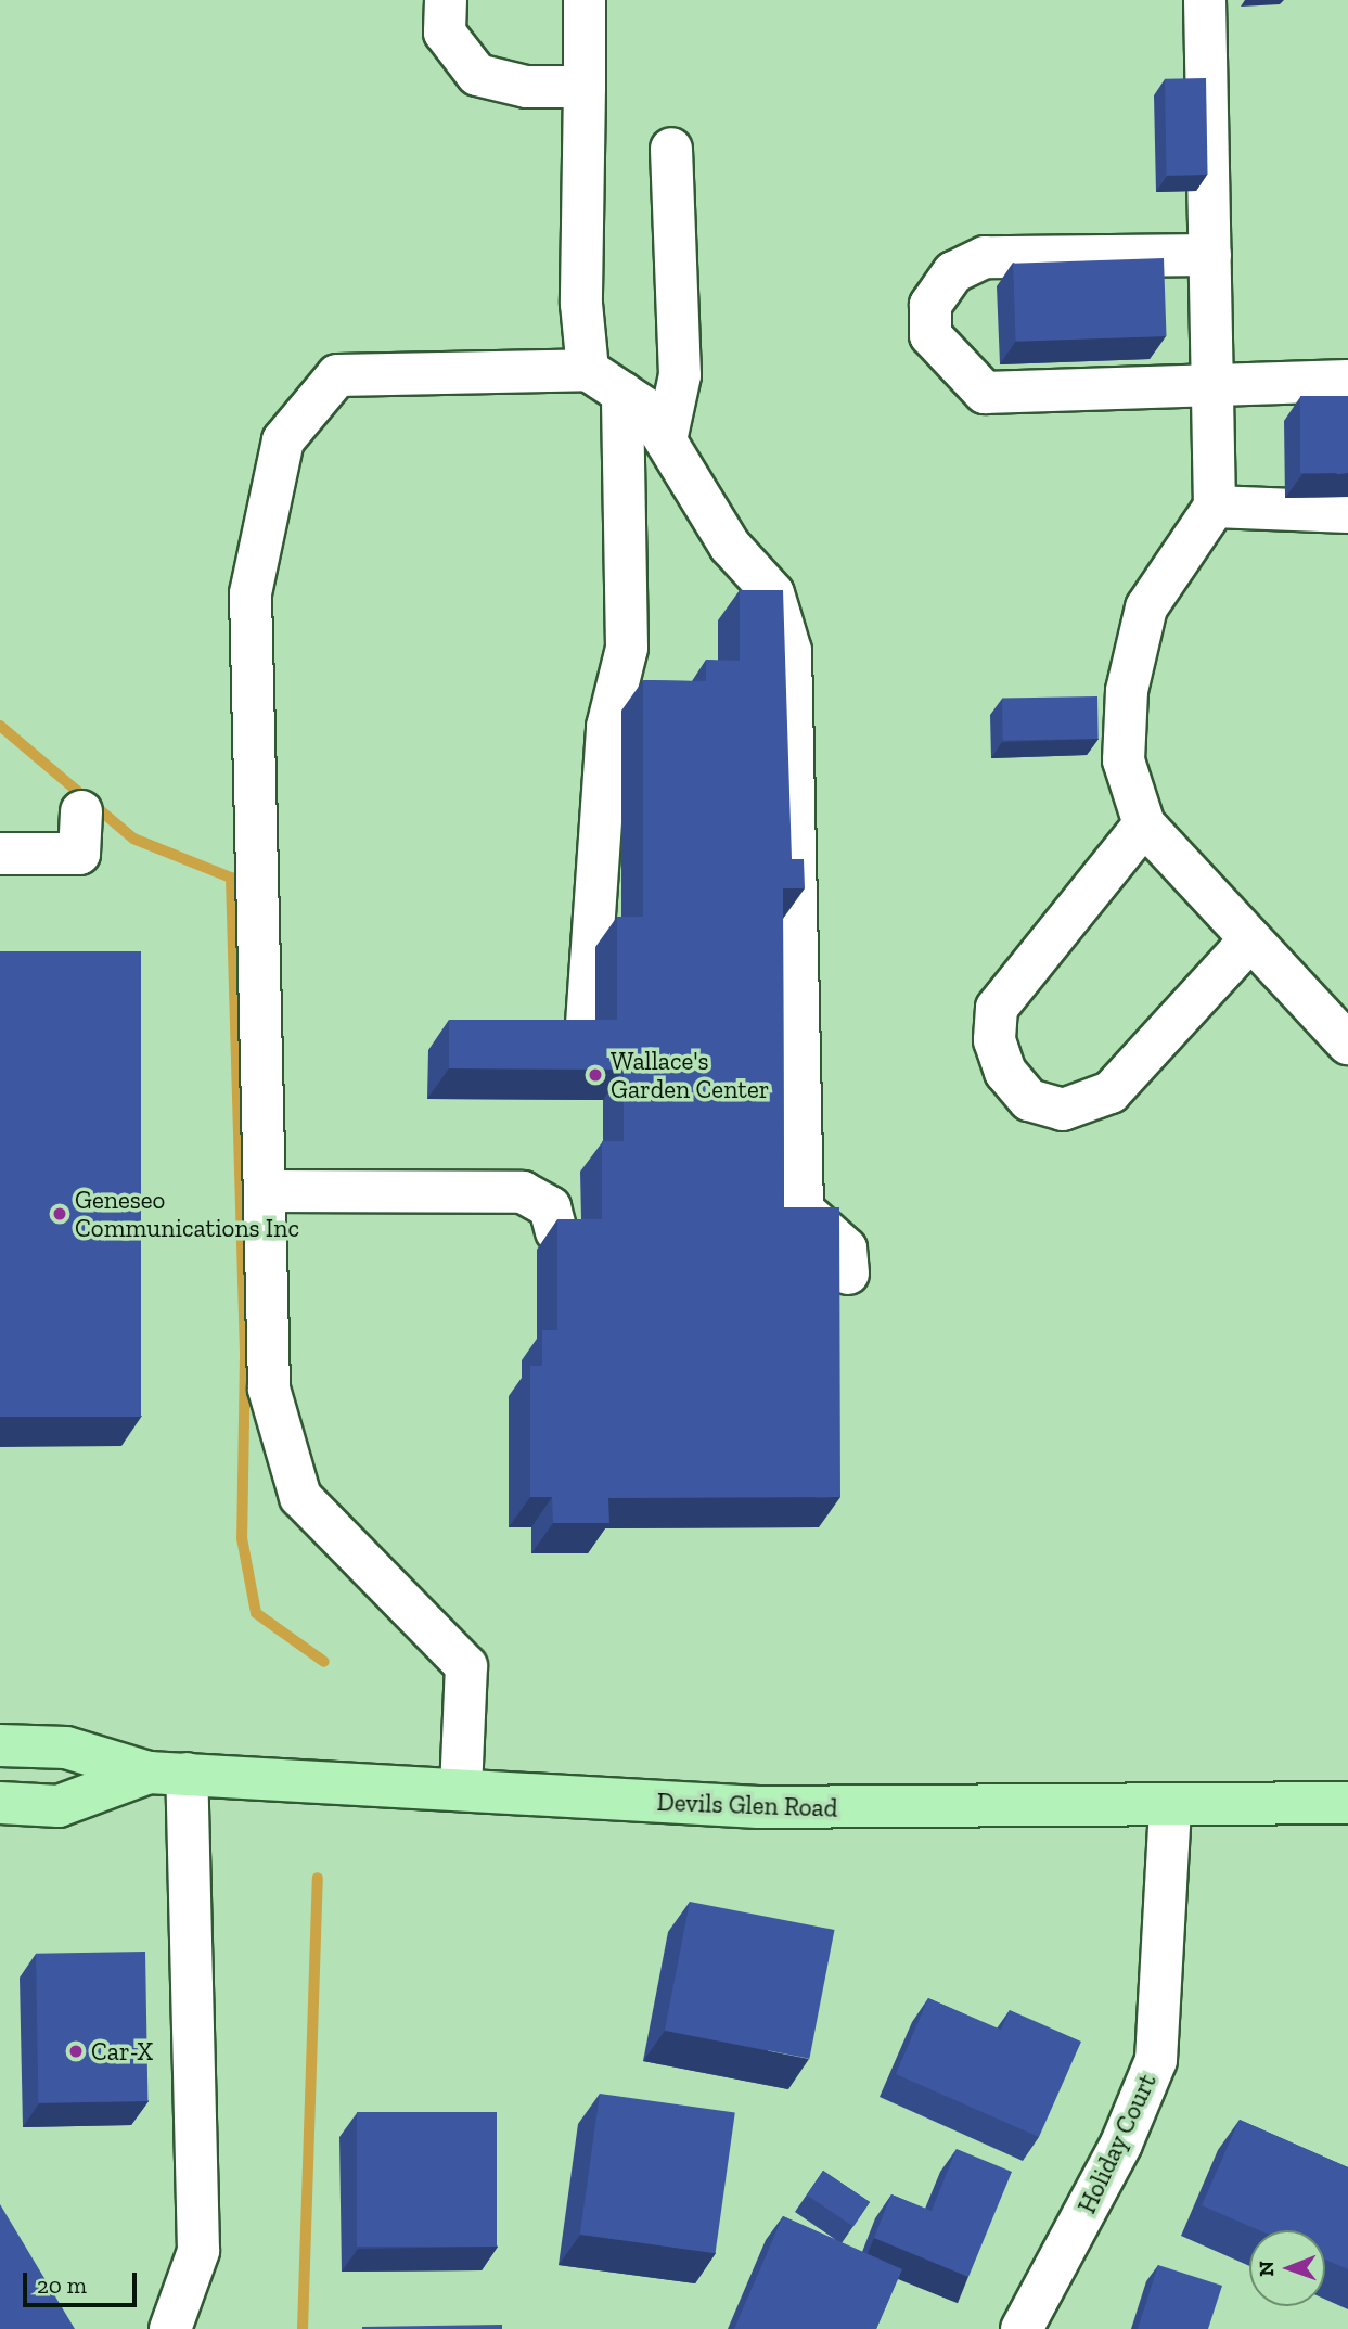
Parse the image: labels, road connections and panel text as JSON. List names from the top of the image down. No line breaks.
{"streets":{"main road":["Devils Glen Road"],"street":["Holiday Court"]},"crossings":[["Devils Glen Road","Holiday Court"]],"places":["Wallace's Garden Center","Geneseo Communications Inc","Car-X"],"scale_bar":"20 m","north":"left"}
